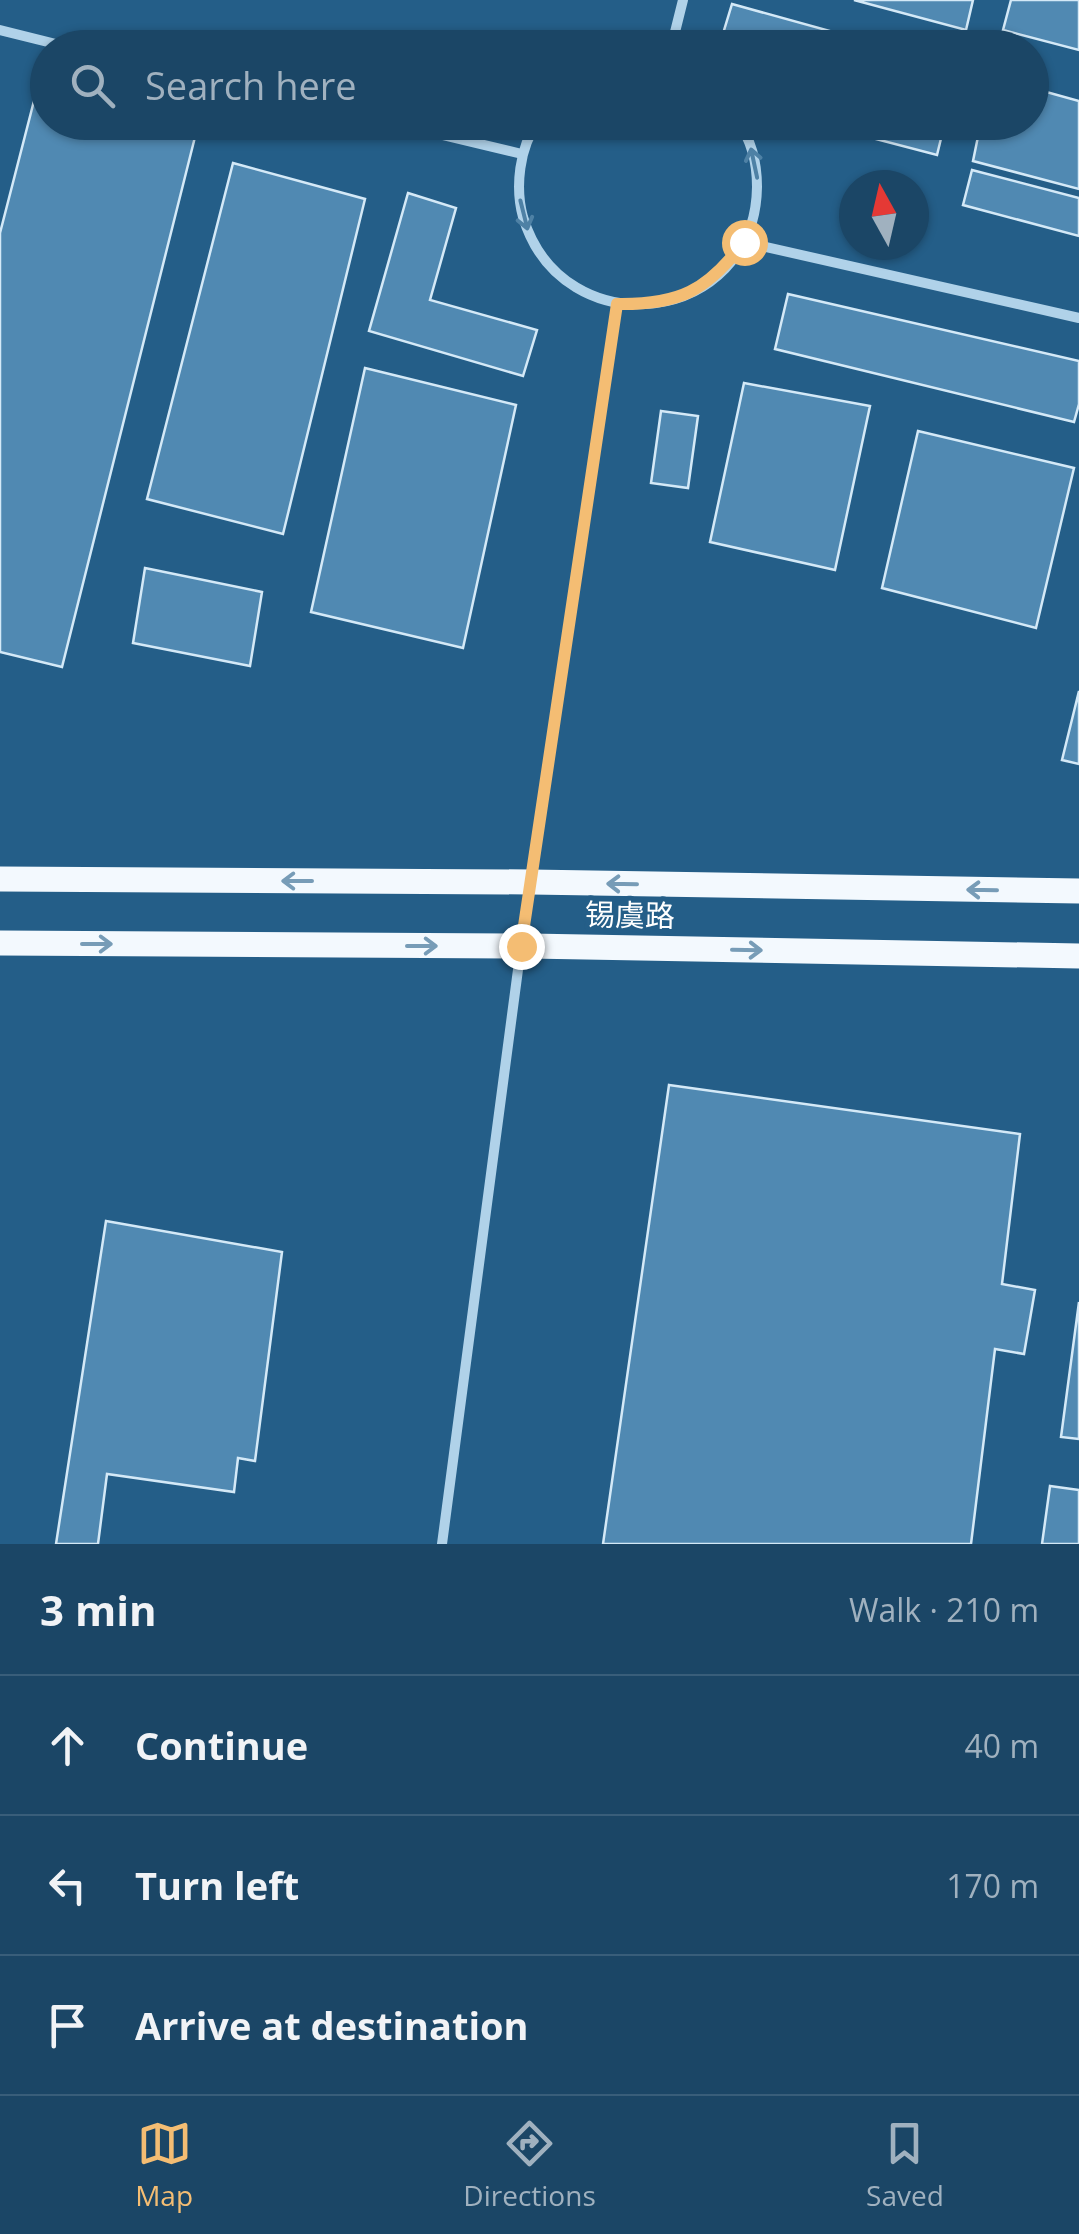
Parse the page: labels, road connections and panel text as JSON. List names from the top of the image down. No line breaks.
{"streets":{"main road":["锡虞路"]},"north":"top","page":{"search":"Search here","heading":["3 min","Walk · 210 m"],"list":[["Continue","40 m"],["Turn left","170 m"],"Arrive at destination"],"nav":["Map","Directions","Saved"]}}
